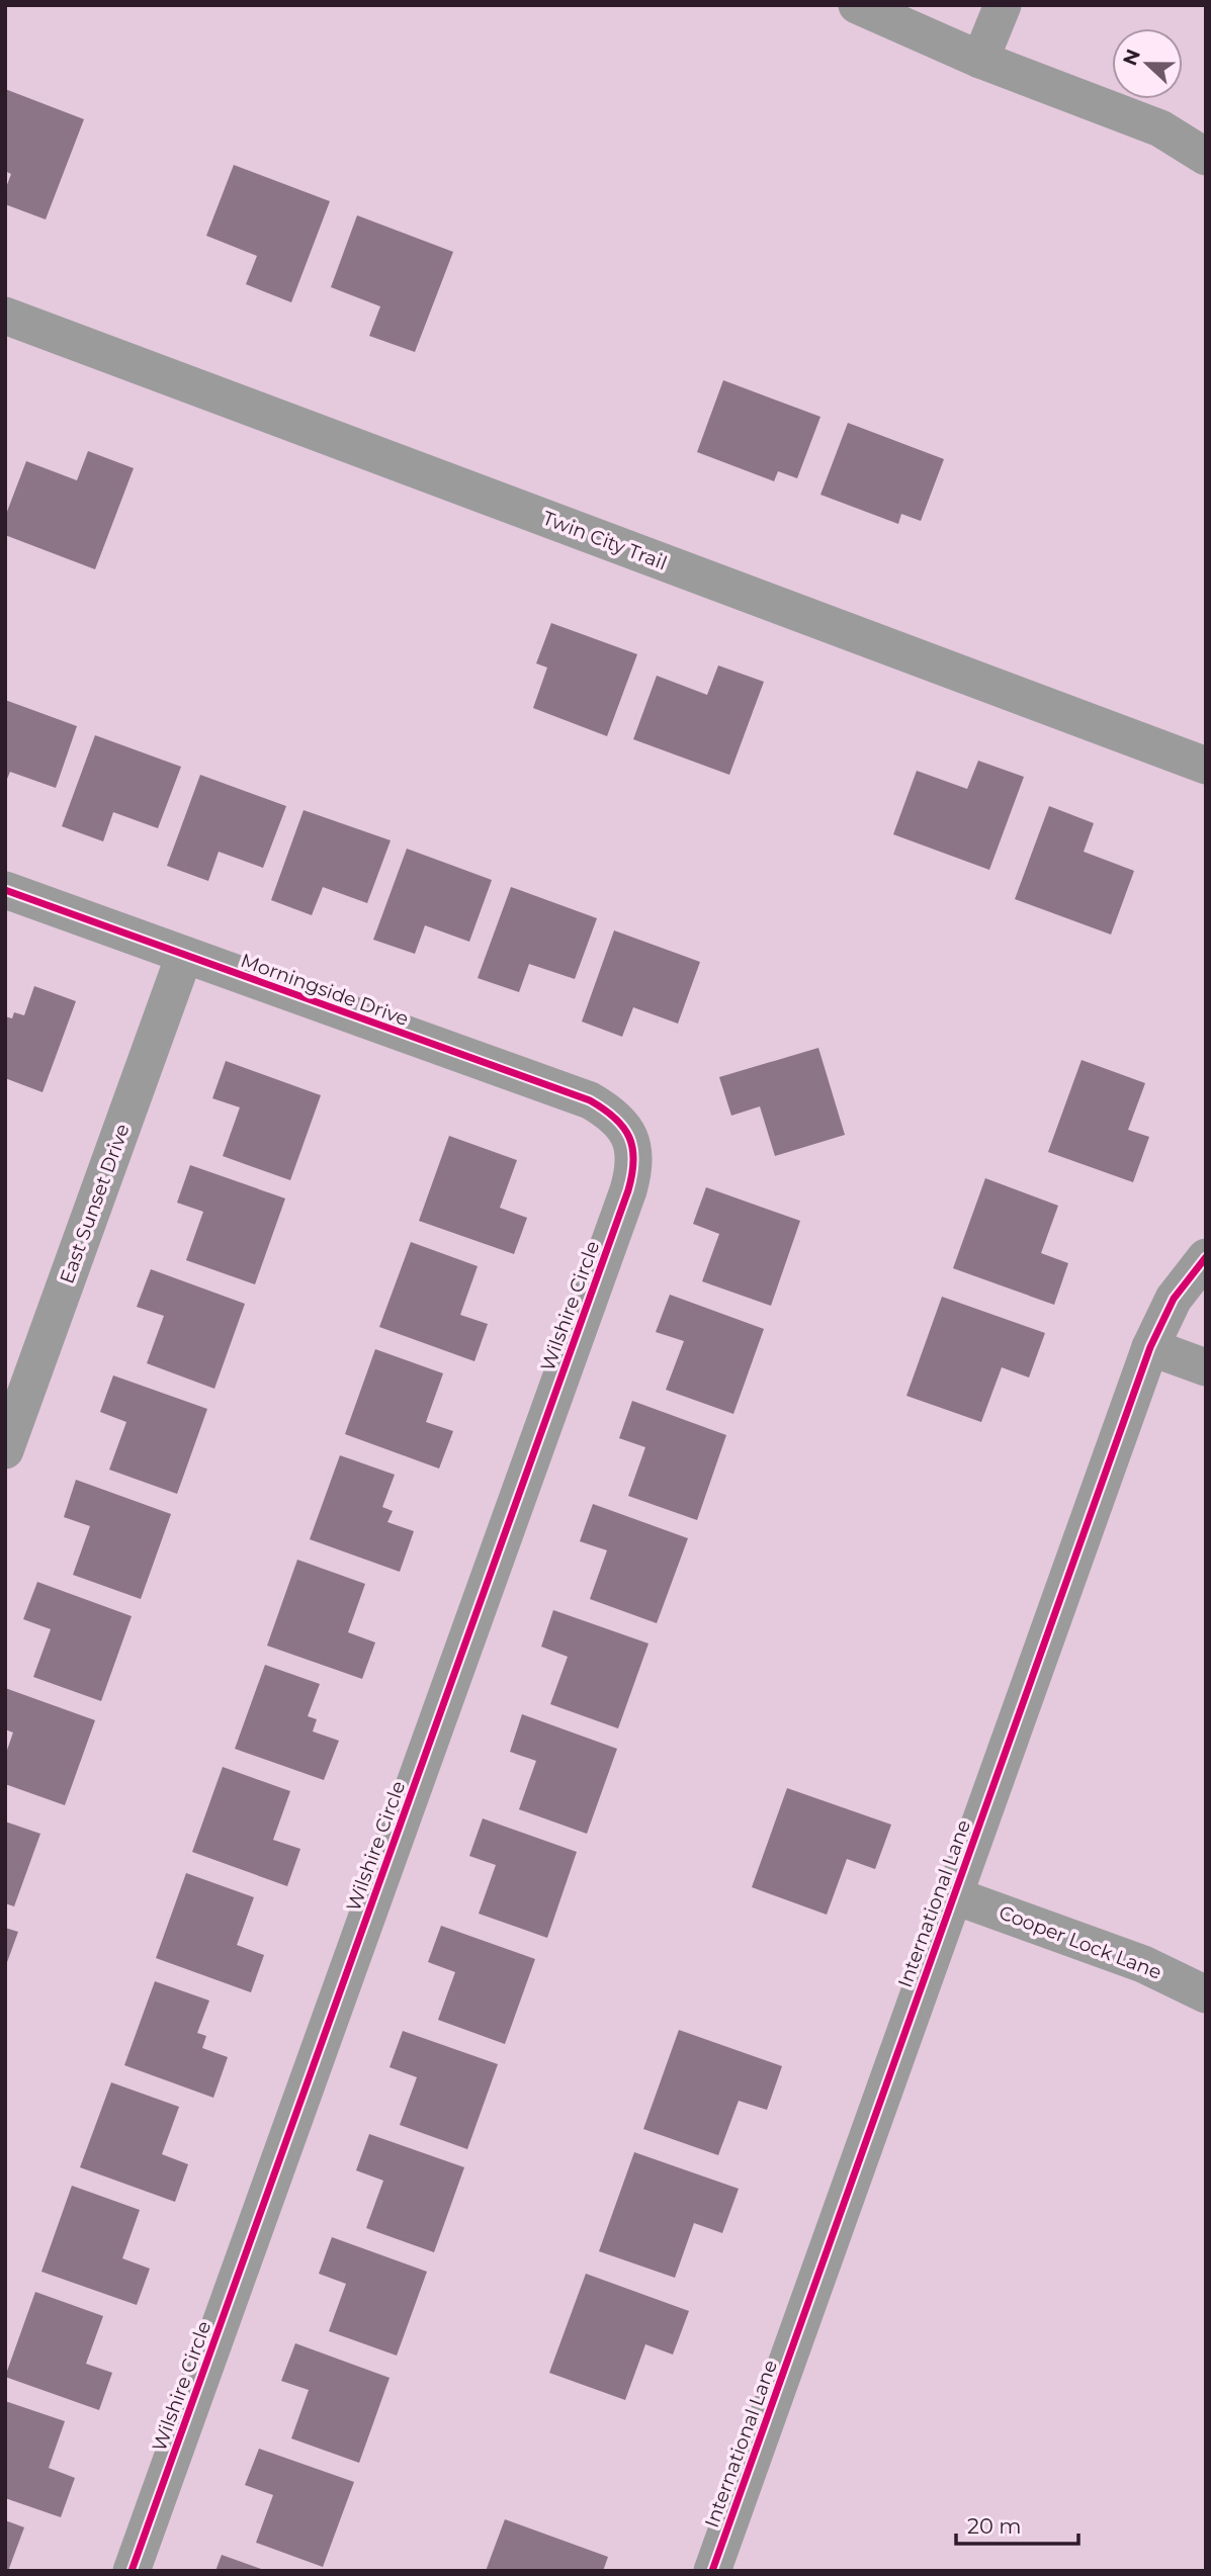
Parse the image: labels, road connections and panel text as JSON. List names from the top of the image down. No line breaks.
{"streets":{"street":["Twin City Trail","Morningside Drive","East Sunset Drive","Wilshire Circle","International Lane","Cooper Lock Lane"]},"crossings":[["Morningside Drive","East Sunset Drive"],["Morningside Drive","Wilshire Circle"],["International Lane","Cooper Lock Lane"]],"scale_bar":"20 m","north":"left"}
